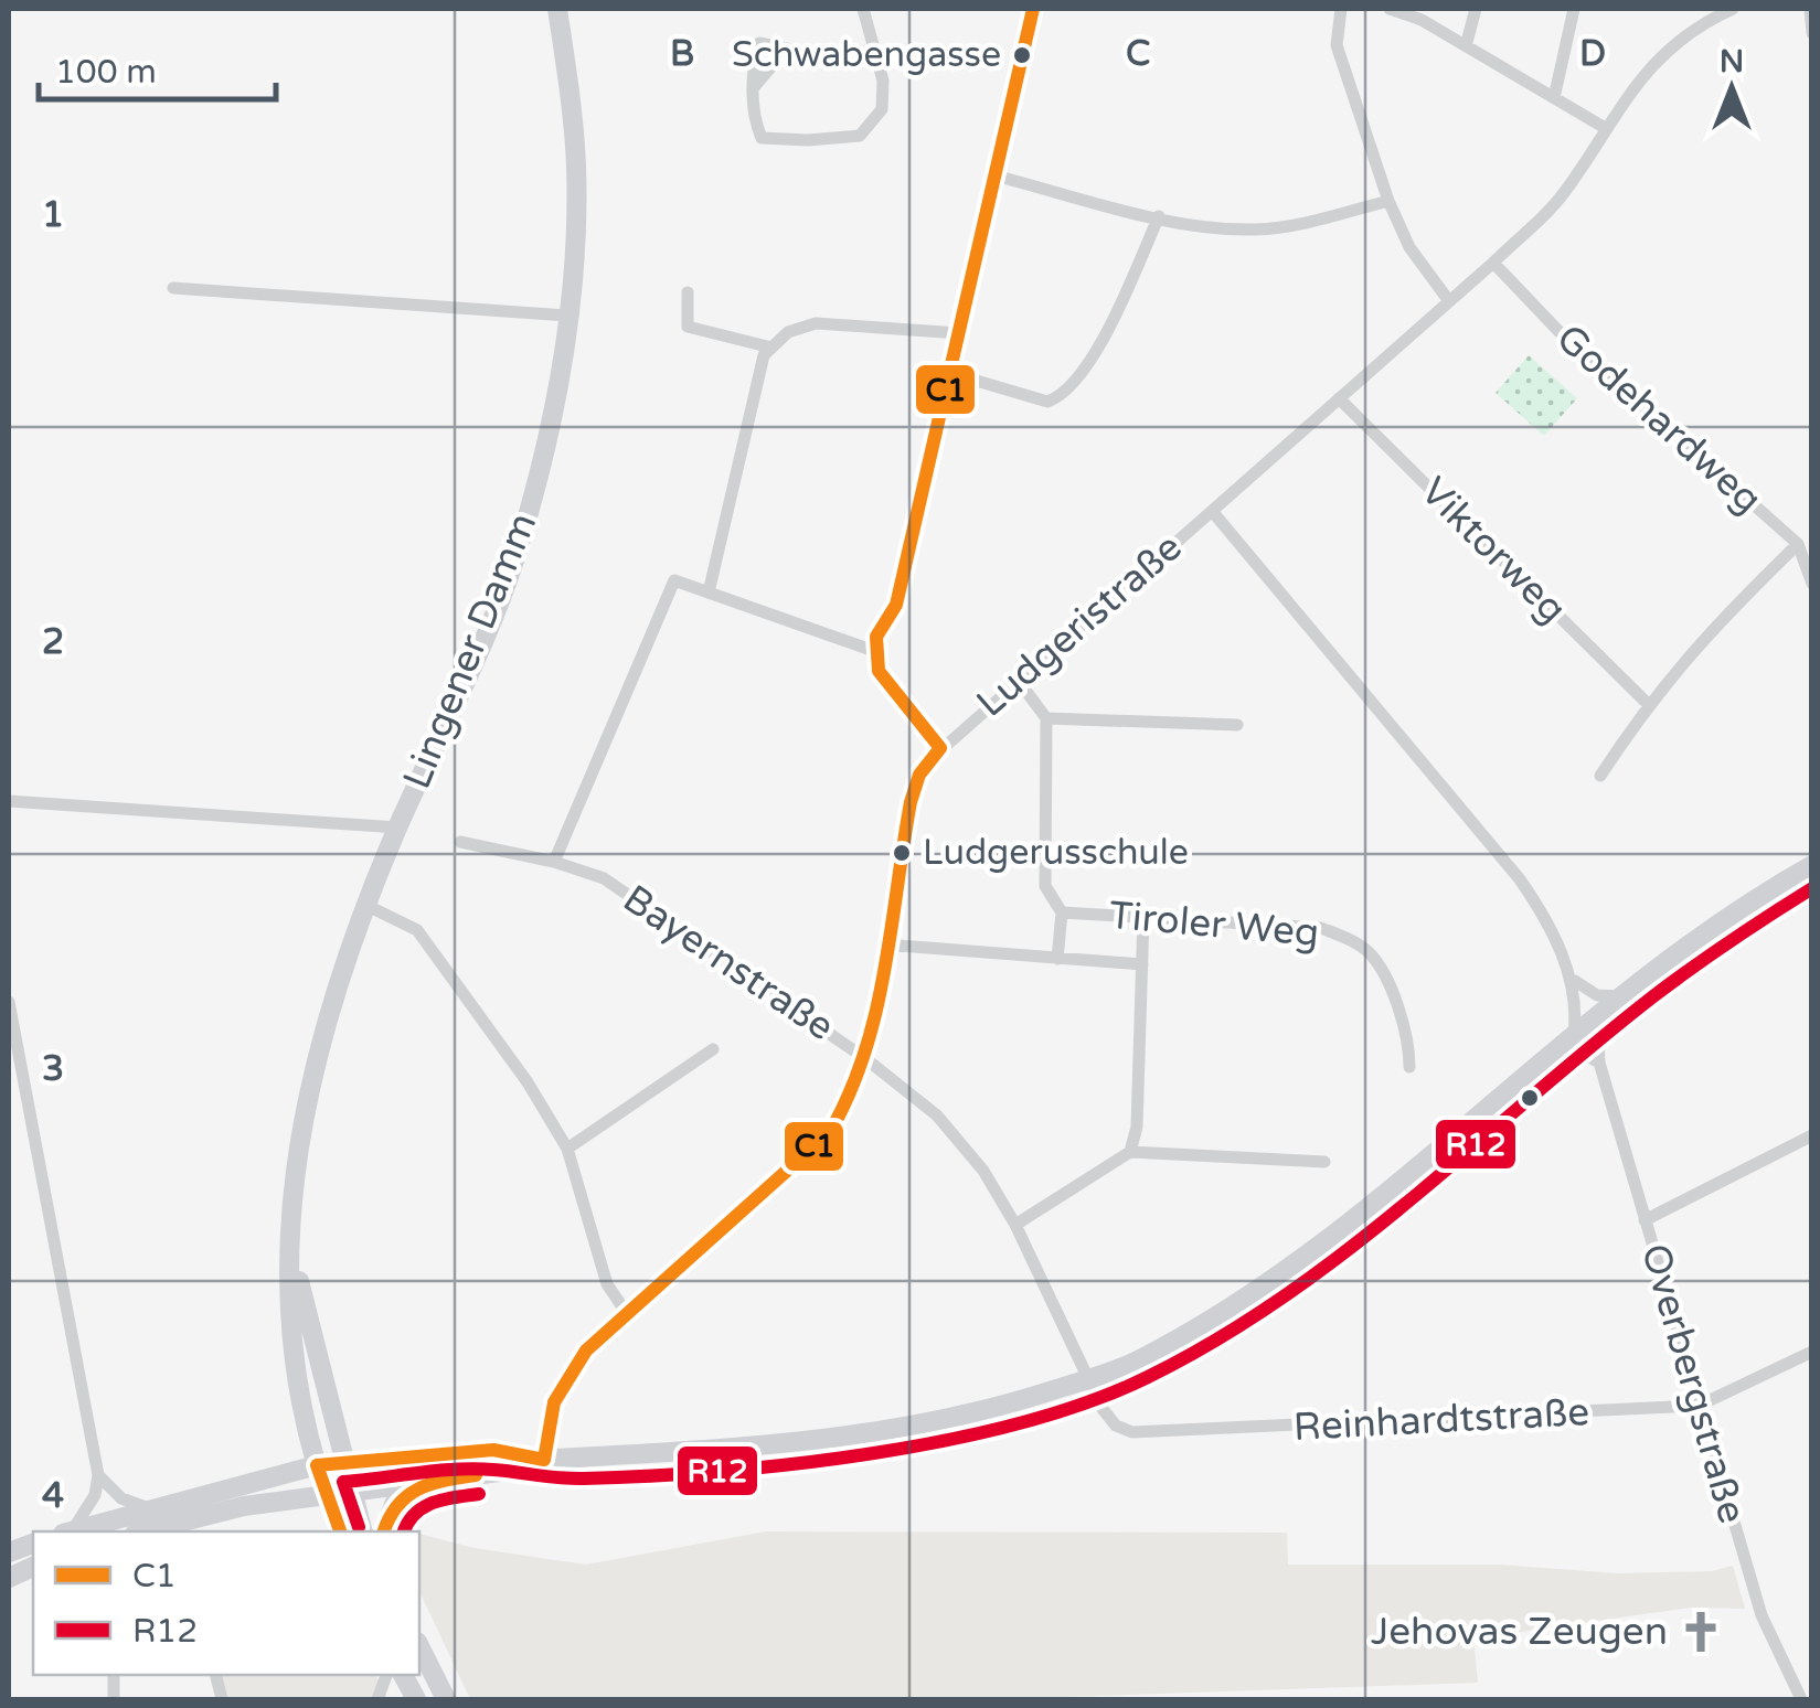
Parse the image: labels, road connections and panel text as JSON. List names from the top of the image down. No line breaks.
{"streets":{"main road":["Lingener Damm"],"street":["Godehardweg","Viktorweg","Ludgeristraße","Tiroler Weg","Bayernstraße","Overbergstraße","Reinhardtstraße"]},"crossings":[["Godehardweg","Ludgeristraße"],["Viktorweg","Ludgeristraße"],["Ludgeristraße","Tiroler Weg"],["Ludgeristraße","Bayernstraße"],["Bayernstraße","Reinhardtstraße"],["Overbergstraße","Reinhardtstraße"]],"places":{"other":["Schwabengasse","Ludgerusschule"],"church":["Jehovas Zeugen"]},"lines":["transit line C1","transit line R12"],"legend":["C1","R12"],"scale_bar":"100 m","north":"top","grid":{"columns":["B","C","D"],"rows":["1","2","3","4"]}}
